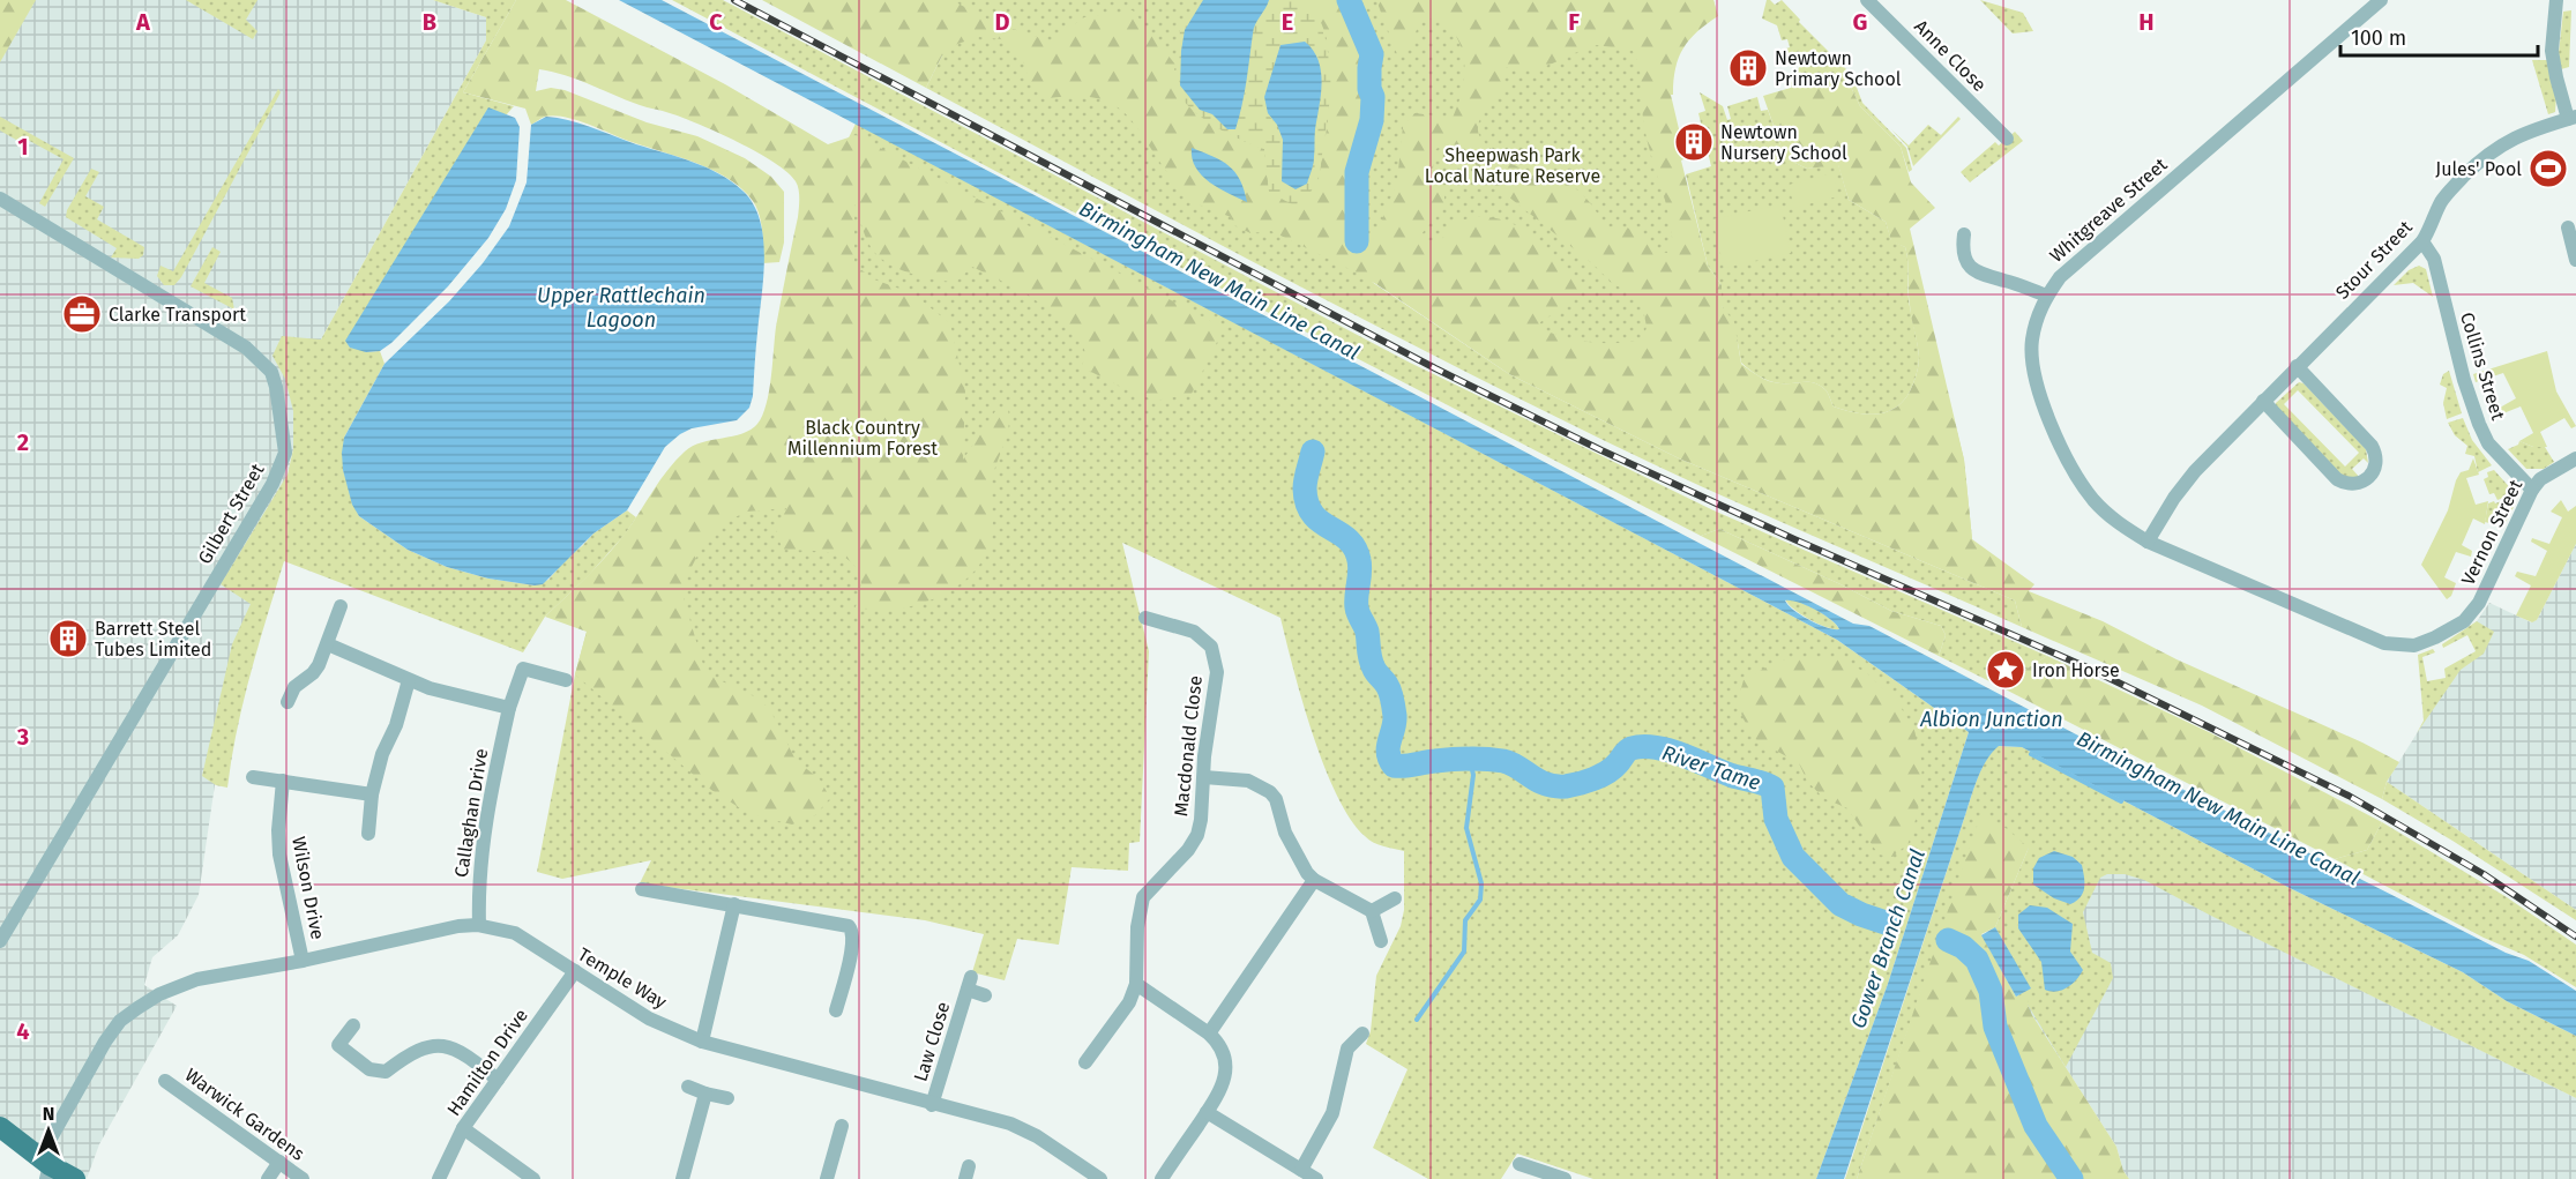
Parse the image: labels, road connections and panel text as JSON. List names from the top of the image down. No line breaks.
{"streets":{"street":["Anne Close","Whitgreave Street","Stour Street","Collins Street","Gilbert Street","Vernon Street","Macdonald Close","Callaghan Drive","Wilson Drive","Temple Way","Law Close","Hamilton Drive","Warwick Gardens"]},"crossings":[["Whitgreave Street","Stour Street"],["Whitgreave Street","Vernon Street"],["Stour Street","Collins Street"],["Collins Street","Vernon Street"],["Callaghan Drive","Temple Way"],["Wilson Drive","Temple Way"],["Temple Way","Law Close"],["Temple Way","Hamilton Drive"]],"water":["Birmingham New Main Line Canal","Upper Rattlechain Lagoon","Albion Junction","River Tame","Gower Branch Canal"],"parks":["Sheepwash Park Local Nature Reserve","Black Country Millennium Forest"],"places":{"building":["Newtown Primary School","Newtown Nursery School","Barrett Steel Tubes Limited"],"sports":["Jules' Pool"],"office":["Clarke Transport"],"place":["Iron Horse"]},"scale_bar":"100 m","north":"top","grid":{"columns":["A","B","C","D","E","F","G","H"],"rows":["1","2","3","4"]}}
